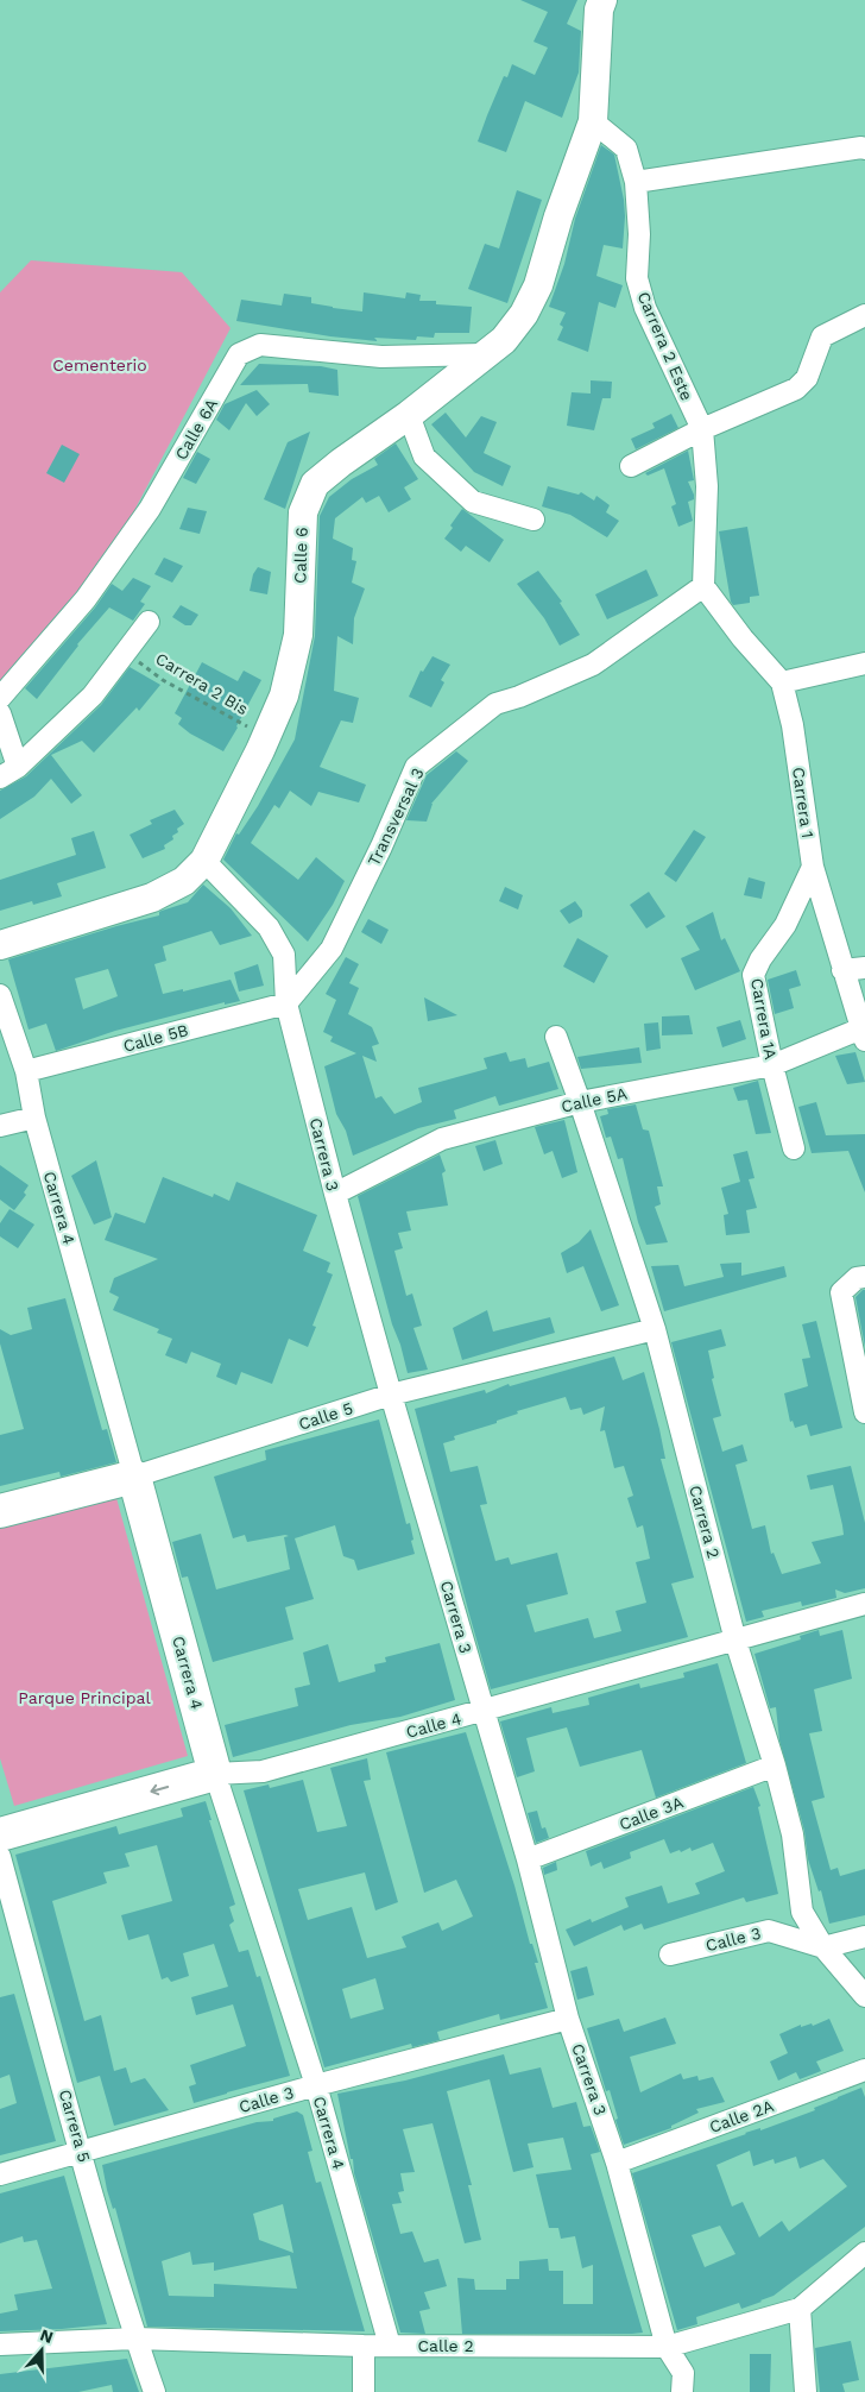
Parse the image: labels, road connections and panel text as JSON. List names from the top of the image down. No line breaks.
{"streets":{"main road":["Calle 6","Carrera 4","Calle 5","Calle 4"],"street":["Carrera 2 Este","Calle 6A","Carrera 1","Transversal 3","Carrera 1A","Calle 5B","Calle 5A","Carrera 3","Carrera 2","Calle 3A","Calle 3","Calle 2A","Carrera 5","Calle 2"],"path":["Carrera 2 Bis"]},"crossings":[["Carrera 2 Este","Calle 6"],["Carrera 2 Este","Carrera 1"],["Carrera 2 Este","Transversal 3"],["Calle 6A","Calle 6"],["Calle 6","Carrera 2 Bis"],["Calle 6","Carrera 3"],["Carrera 1","Transversal 3"],["Carrera 1","Carrera 1A"],["Carrera 1","Calle 5A"],["Transversal 3","Calle 5B"],["Transversal 3","Carrera 3"],["Carrera 1A","Calle 5A"],["Calle 5B","Carrera 3"],["Calle 5B","Carrera 4"],["Calle 5A","Carrera 3"],["Calle 5A","Carrera 2"],["Carrera 3","Calle 5"],["Carrera 3","Calle 4"],["Carrera 3","Calle 3A"],["Carrera 3","Calle 3"],["Carrera 3","Calle 2A"],["Carrera 3","Calle 2"],["Carrera 4","Calle 5"],["Carrera 4","Calle 4"],["Carrera 4","Calle 3"],["Carrera 4","Calle 2"],["Calle 5","Carrera 2"],["Carrera 2","Calle 4"],["Carrera 2","Calle 3A"],["Carrera 2","Calle 3"],["Calle 3","Carrera 5"],["Carrera 5","Calle 2"]],"parks":["Cementerio","Parque Principal"],"north":"top"}
